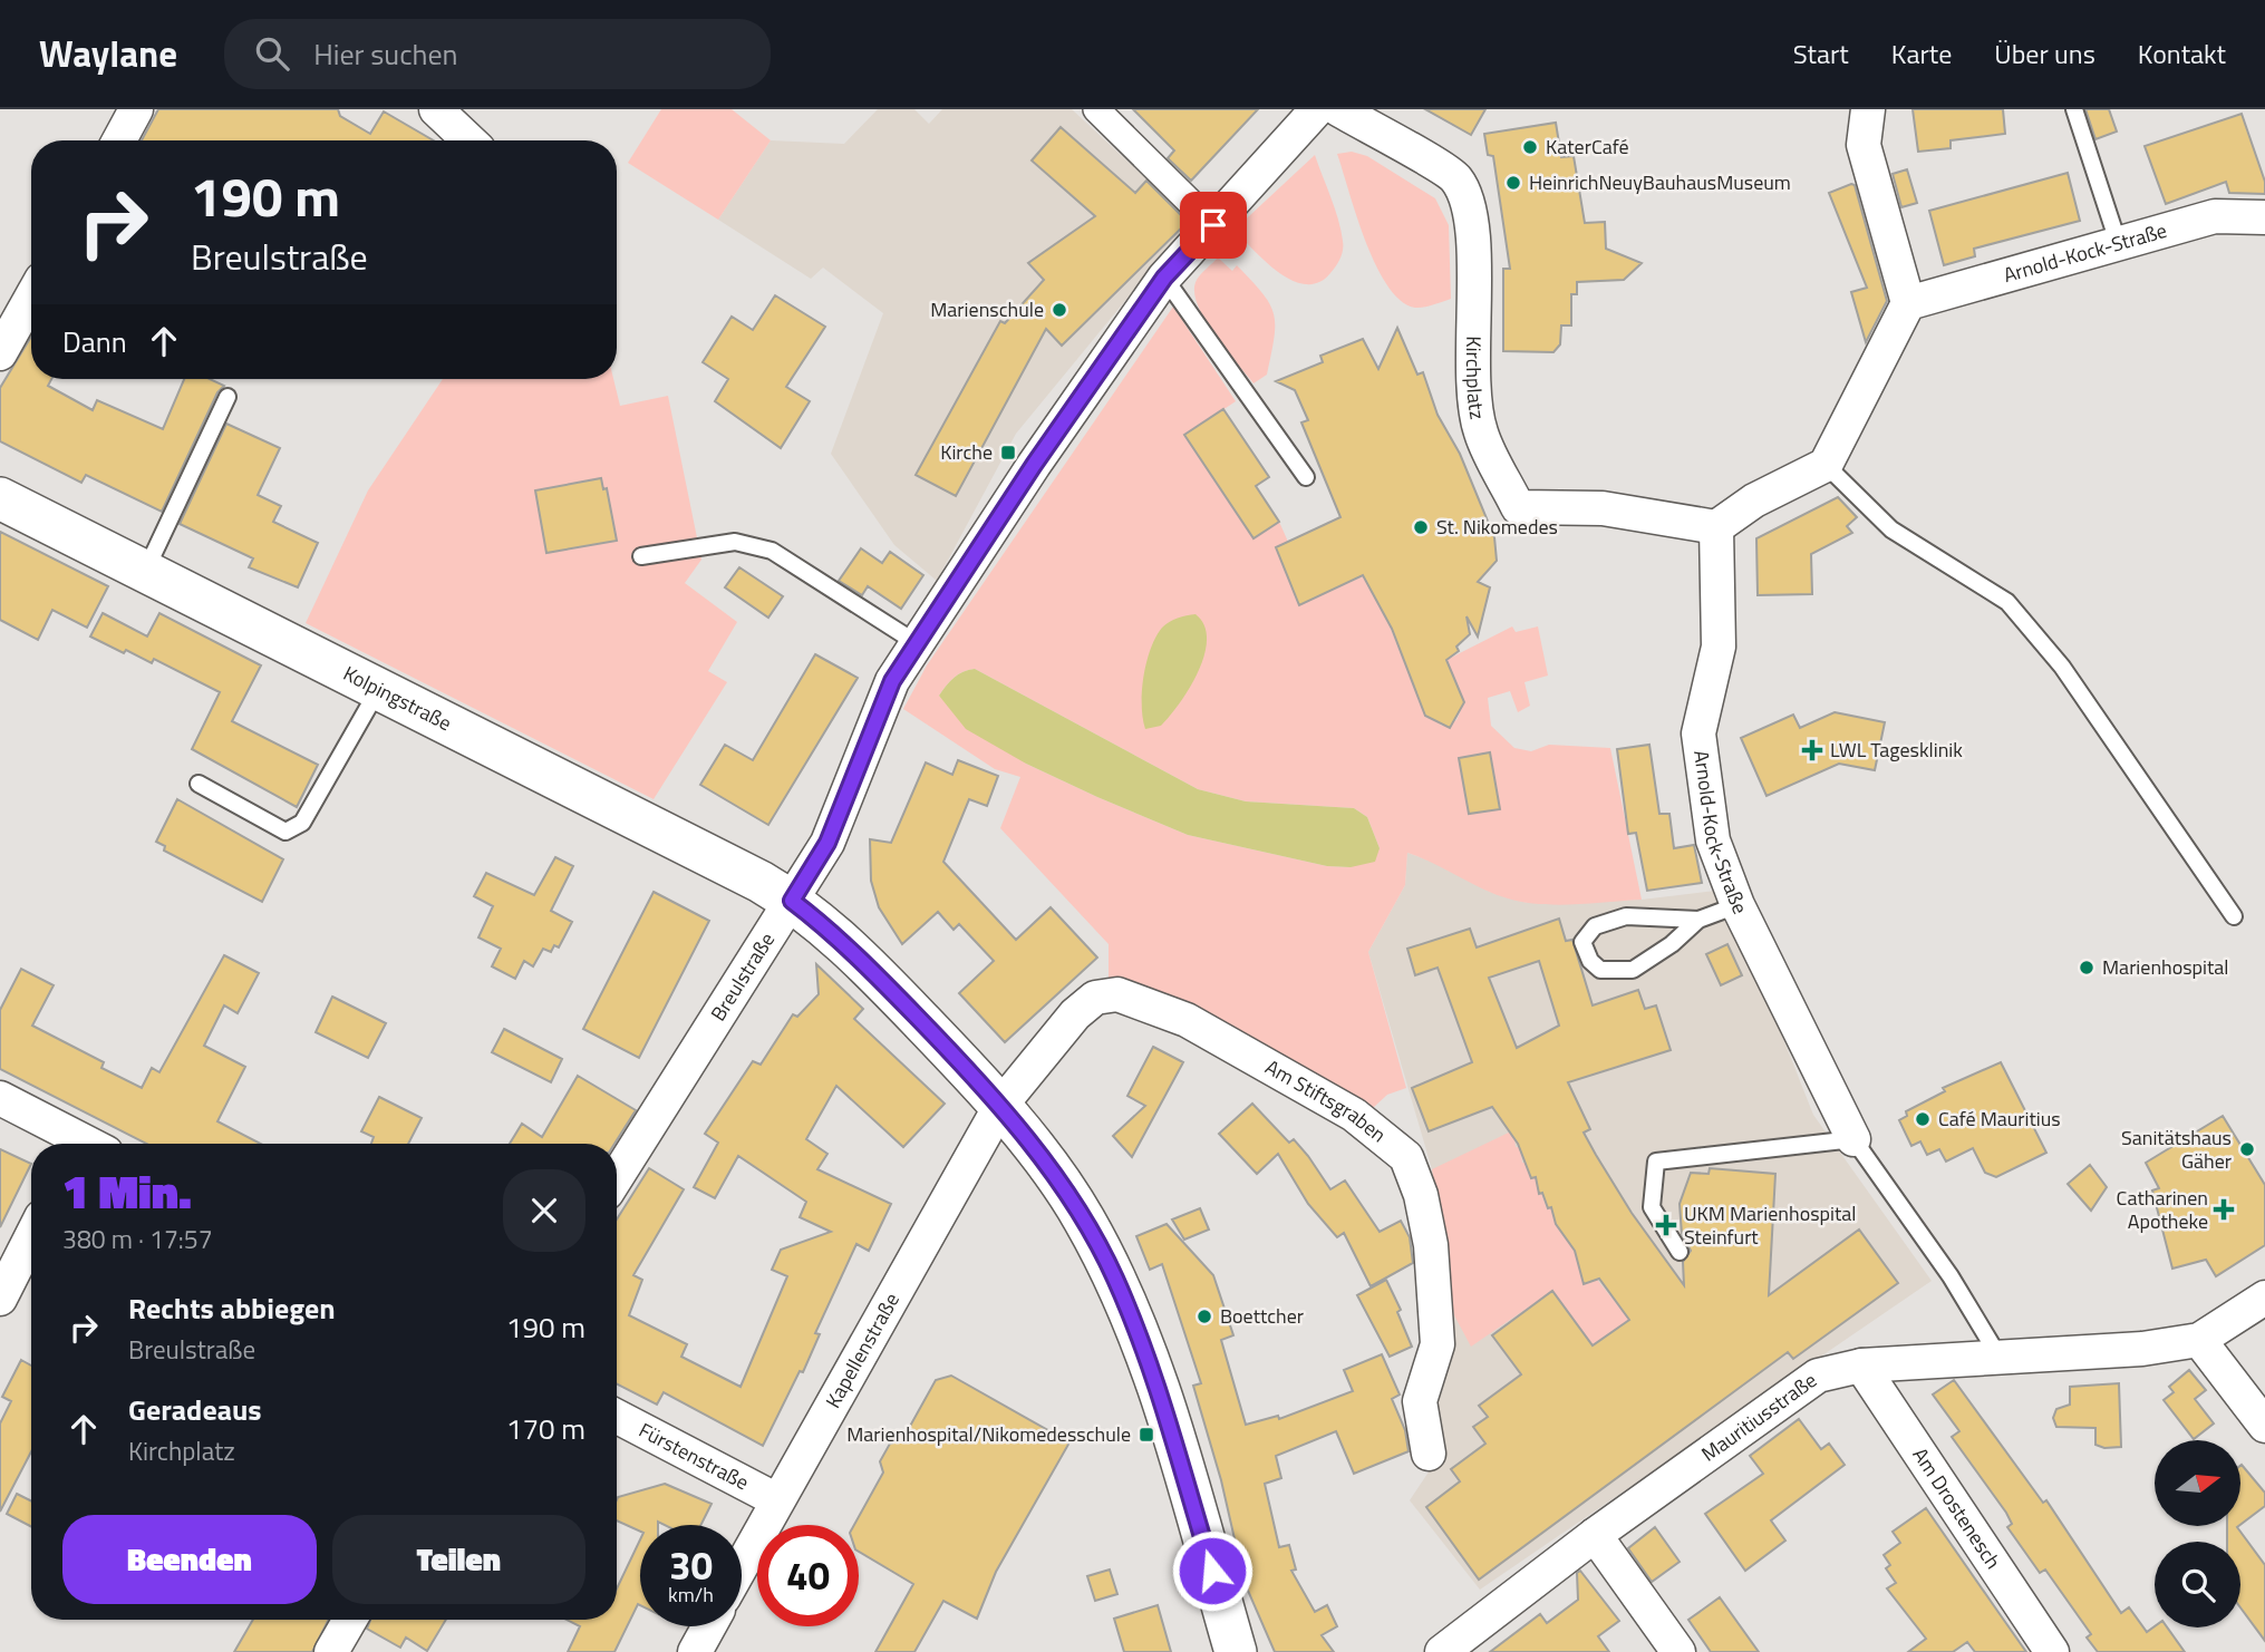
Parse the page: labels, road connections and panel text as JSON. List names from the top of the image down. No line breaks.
{"streets":{"street":["Arnold-Kock-Straße","Kirchplatz","Kolpingstraße","Breulstraße","Am Stiftsgraben","Kapellenstraße","Mauritiusstraße","Fürstenstraße","Am Drostenesch"]},"crossings":[["Arnold-Kock-Straße","Kirchplatz"],["Kolpingstraße","Breulstraße"],["Kolpingstraße","Am Stiftsgraben"],["Kolpingstraße","Kapellenstraße"],["Am Stiftsgraben","Kapellenstraße"],["Kapellenstraße","Fürstenstraße"],["Mauritiusstraße","Am Drostenesch"]],"places":{"other":["KaterCafé","HeinrichNeuyBauhausMuseum","Marienschule","St. Nikomedes","Marienhospital","Café Mauritius","Sanitätshaus Gäher","Boettcher"],"transit":["Kirche","Marienhospital/Nikomedesschule"],"health":["LWL Tagesklinik","Catharinen Apotheke","UKM Marienhospital Steinfurt"]},"north":"right","page":{"header":"Waylane","search":"Hier suchen","nav":["Start","Karte","Über uns","Kontakt"],"turn":["190 m","Breulstraße"],"then":"Dann","heading":["1 Min.","380 m · 17:57"],"list":[{"name":"Rechts abbiegen","note":"Breulstraße","value":"190 m"},{"name":"Geradeaus","note":"Kirchplatz","value":"170 m"}],"buttons":["Beenden","Teilen"],"speed":"30 km/h","limit":"40"}}
